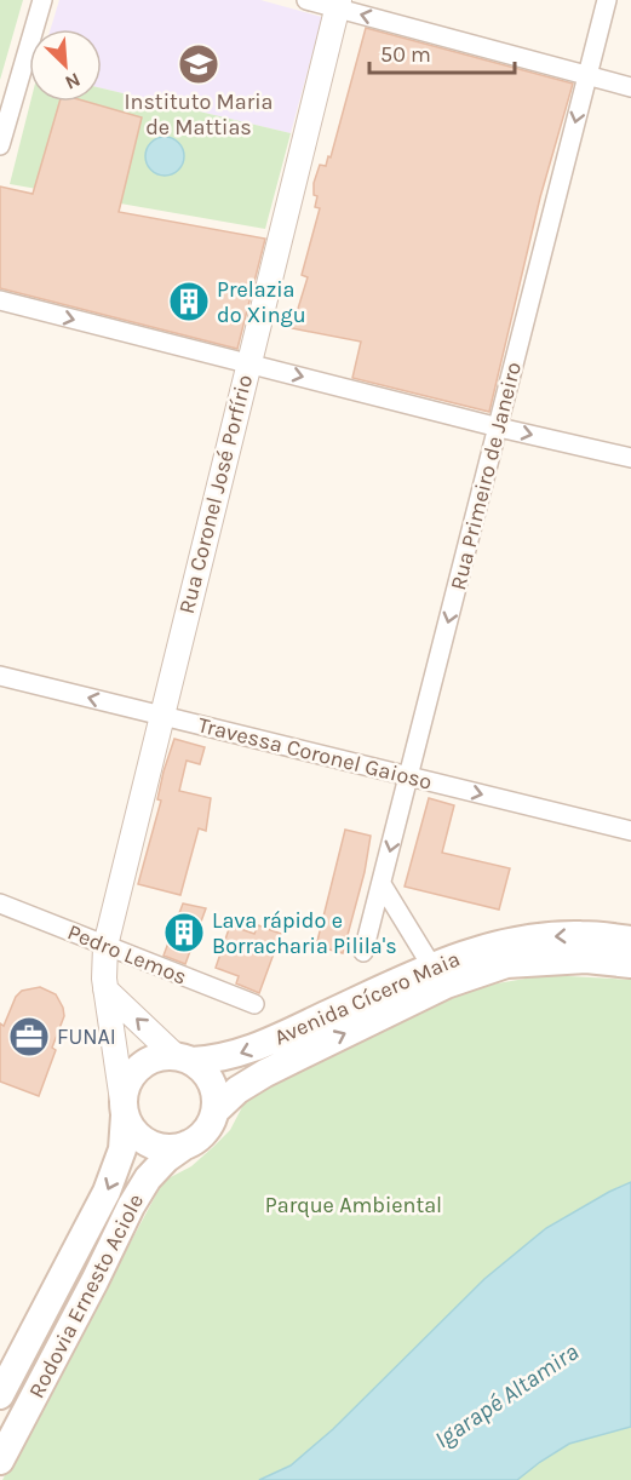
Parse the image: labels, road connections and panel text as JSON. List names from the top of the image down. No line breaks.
{"streets":{"main road":["Avenida Cícero Maia","Rodovia Ernesto Aciole"],"street":["Rua Primeiro de Janeiro","Rua Coronel José Porfírio","Travessa Coronel Gaioso","Pedro Lemos"]},"crossings":[["Rua Primeiro de Janeiro","Travessa Coronel Gaioso"],["Rua Coronel José Porfírio","Travessa Coronel Gaioso"],["Rua Coronel José Porfírio","Pedro Lemos"],["Rua Coronel José Porfírio","Avenida Cícero Maia"],["Rua Coronel José Porfírio","Rodovia Ernesto Aciole"],["Avenida Cícero Maia","Rodovia Ernesto Aciole"]],"one_way":["Rua Primeiro de Janeiro"],"water":["Igarapé Altamira"],"parks":["Parque Ambiental"],"places":{"school or university":["Instituto Maria de Mattias"],"building":["Prelazia do Xingu","Lava rápido e Borracharia Pilila's"],"office":["FUNAI"]},"scale_bar":"50 m","north":"bottom right"}
